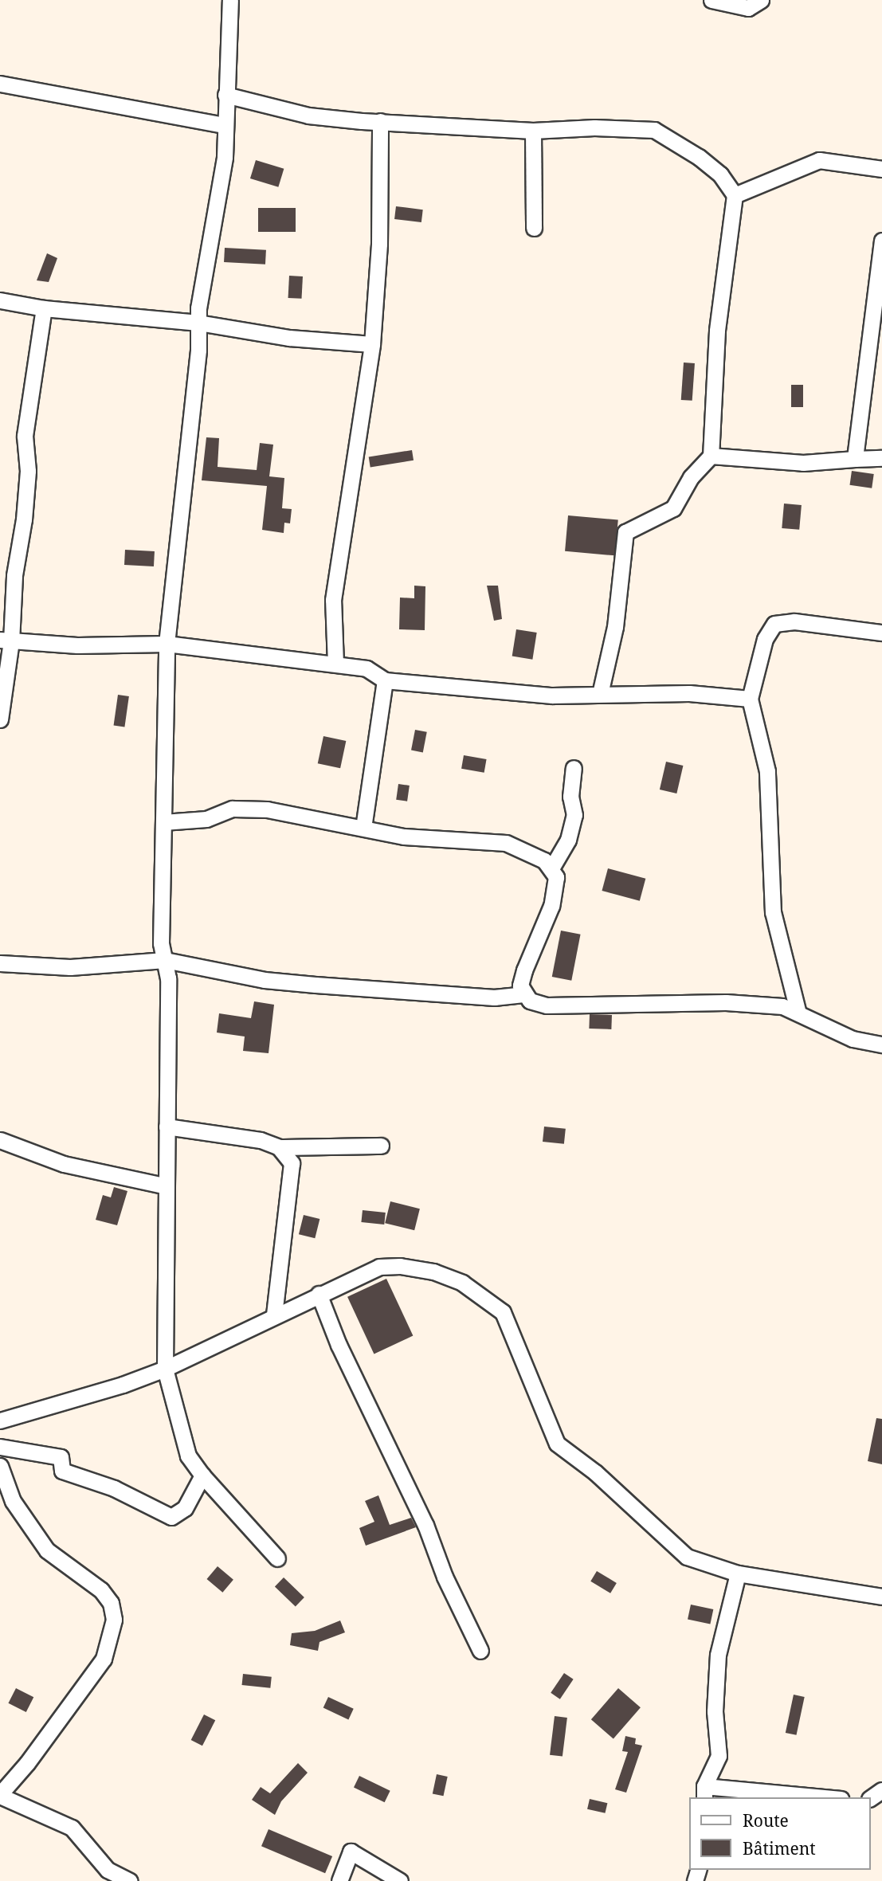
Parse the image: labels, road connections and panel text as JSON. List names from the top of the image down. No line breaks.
{"legend":["Route","Bâtiment"]}
